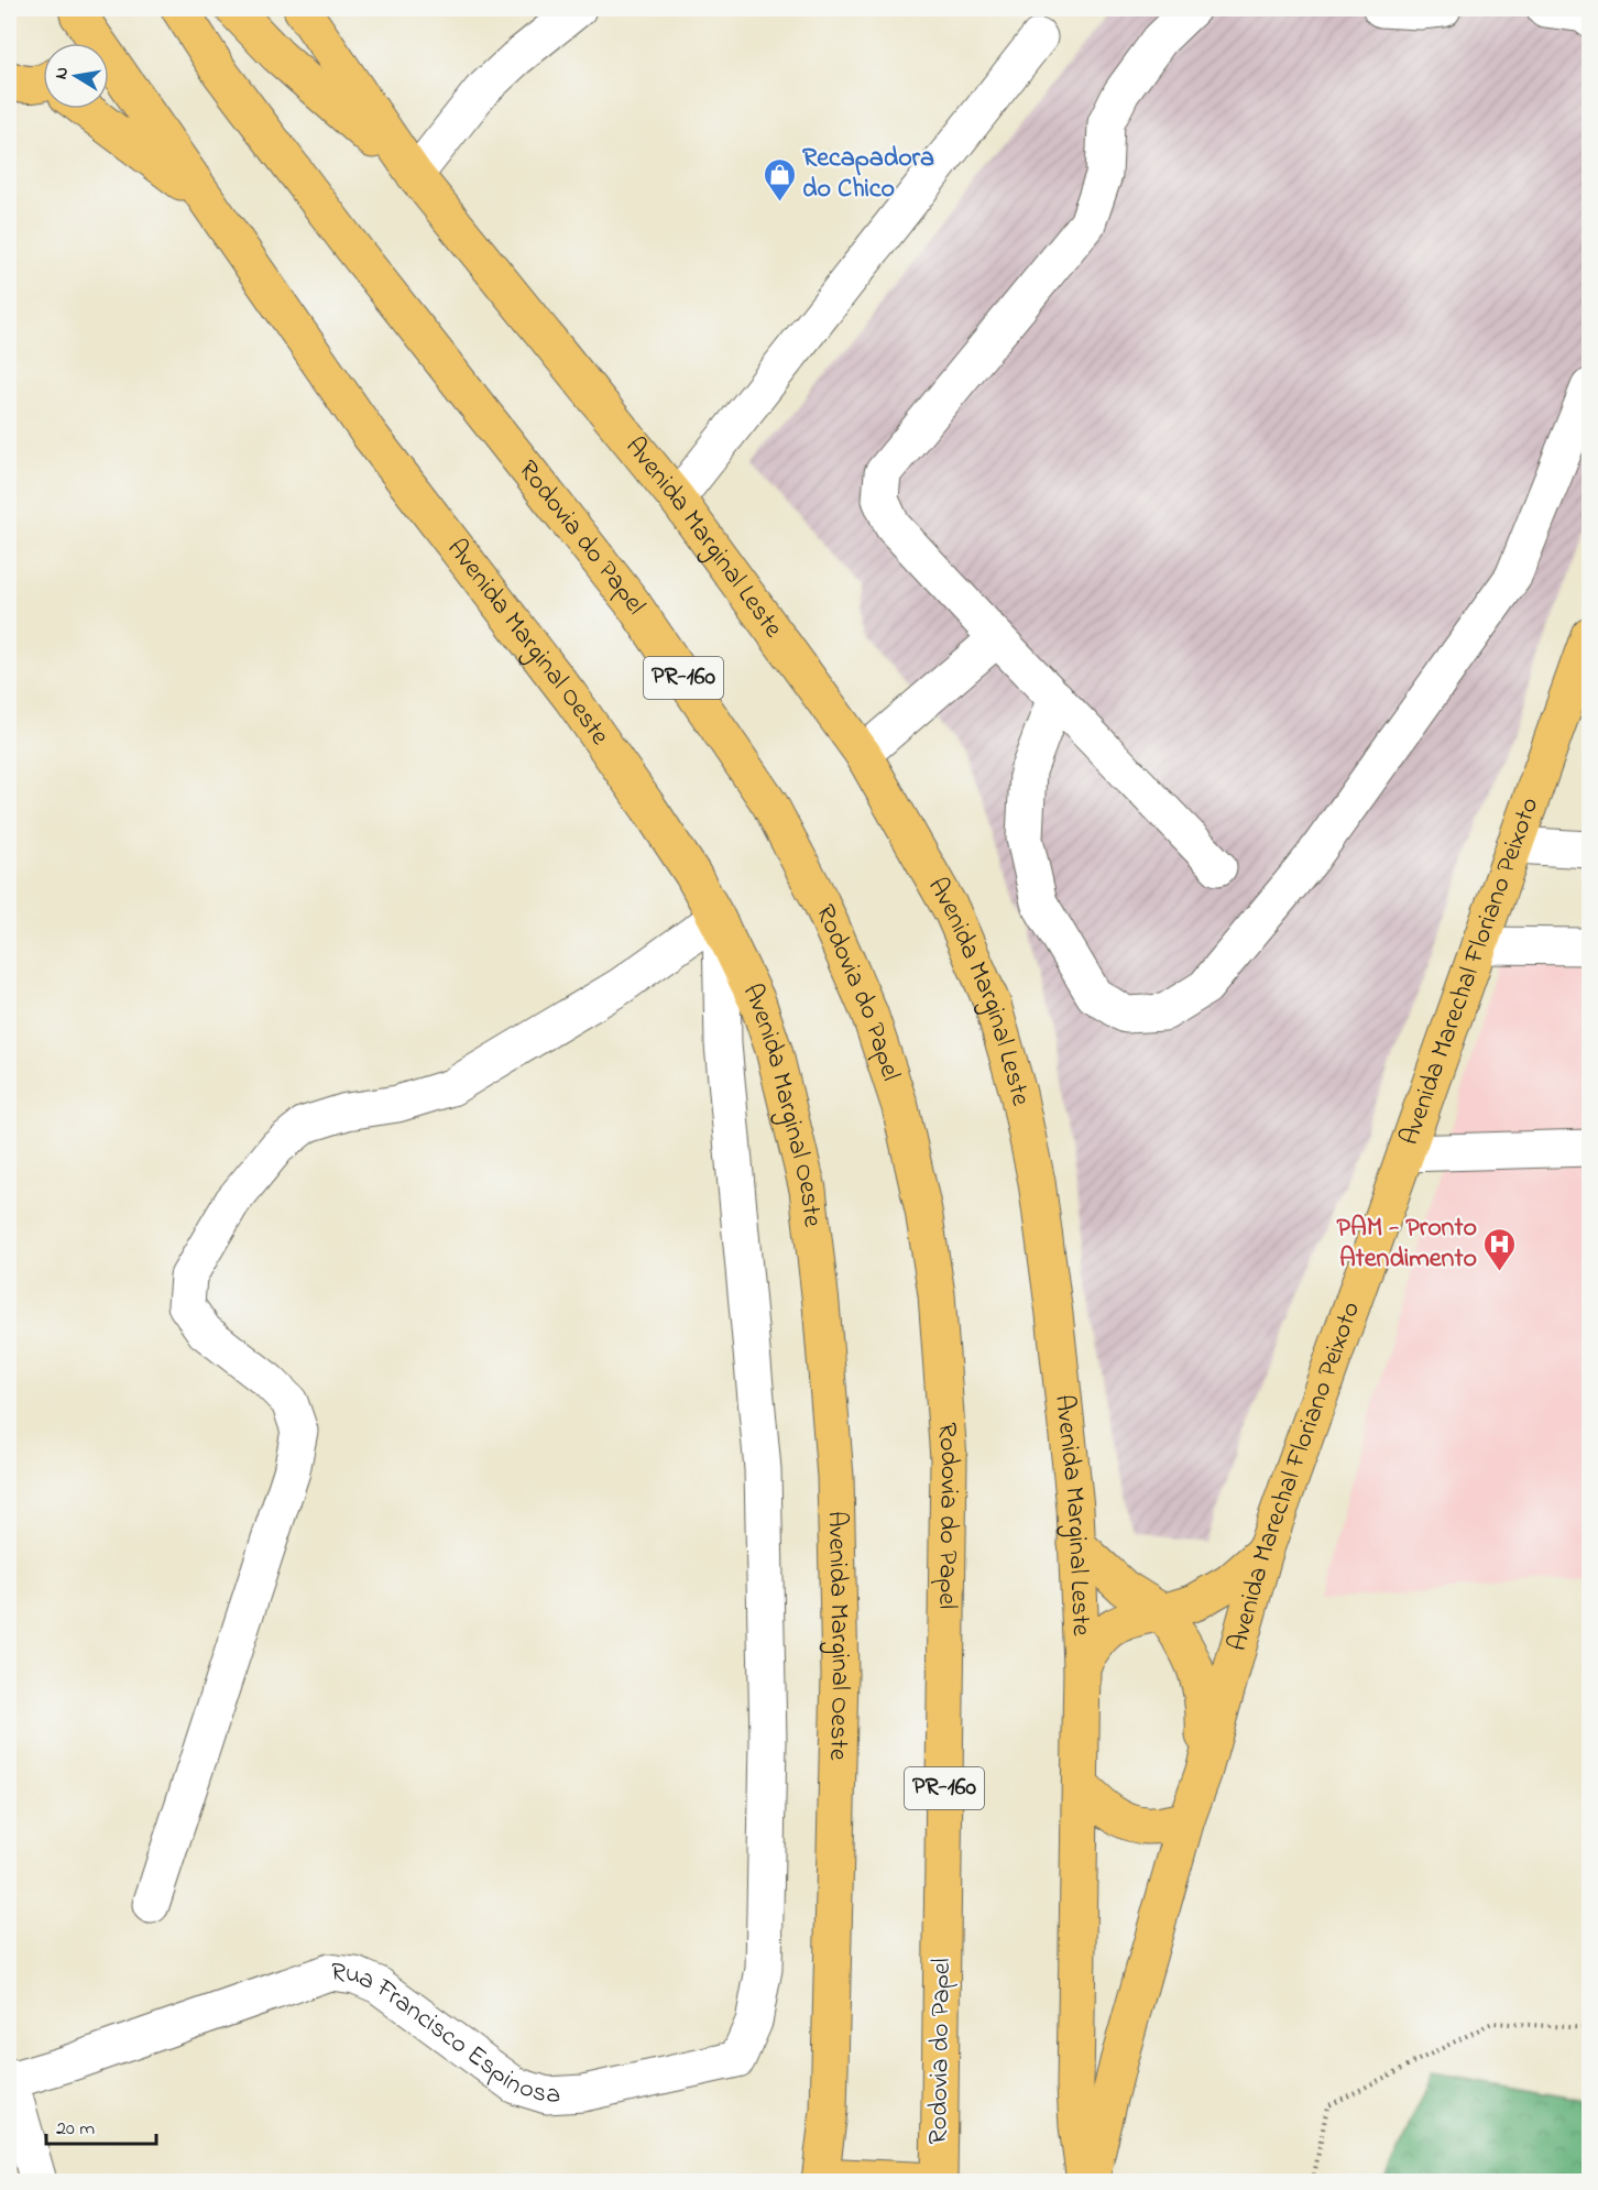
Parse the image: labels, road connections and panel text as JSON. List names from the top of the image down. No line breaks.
{"streets":{"main road":["Rodovia do Papel","Avenida Marginal Leste","Avenida Marginal Oeste","PR-160","Avenida Marechal Floriano Peixoto"],"street":["Rua Francisco Espinosa"]},"crossings":[["Avenida Marginal Leste","Avenida Marechal Floriano Peixoto"],["Avenida Marginal Oeste","Rua Francisco Espinosa"]],"places":{"shop":["Recapadora do Chico"],"hospital":["PAM - Pronto Atendimento"]},"scale_bar":"20 m","north":"left"}
